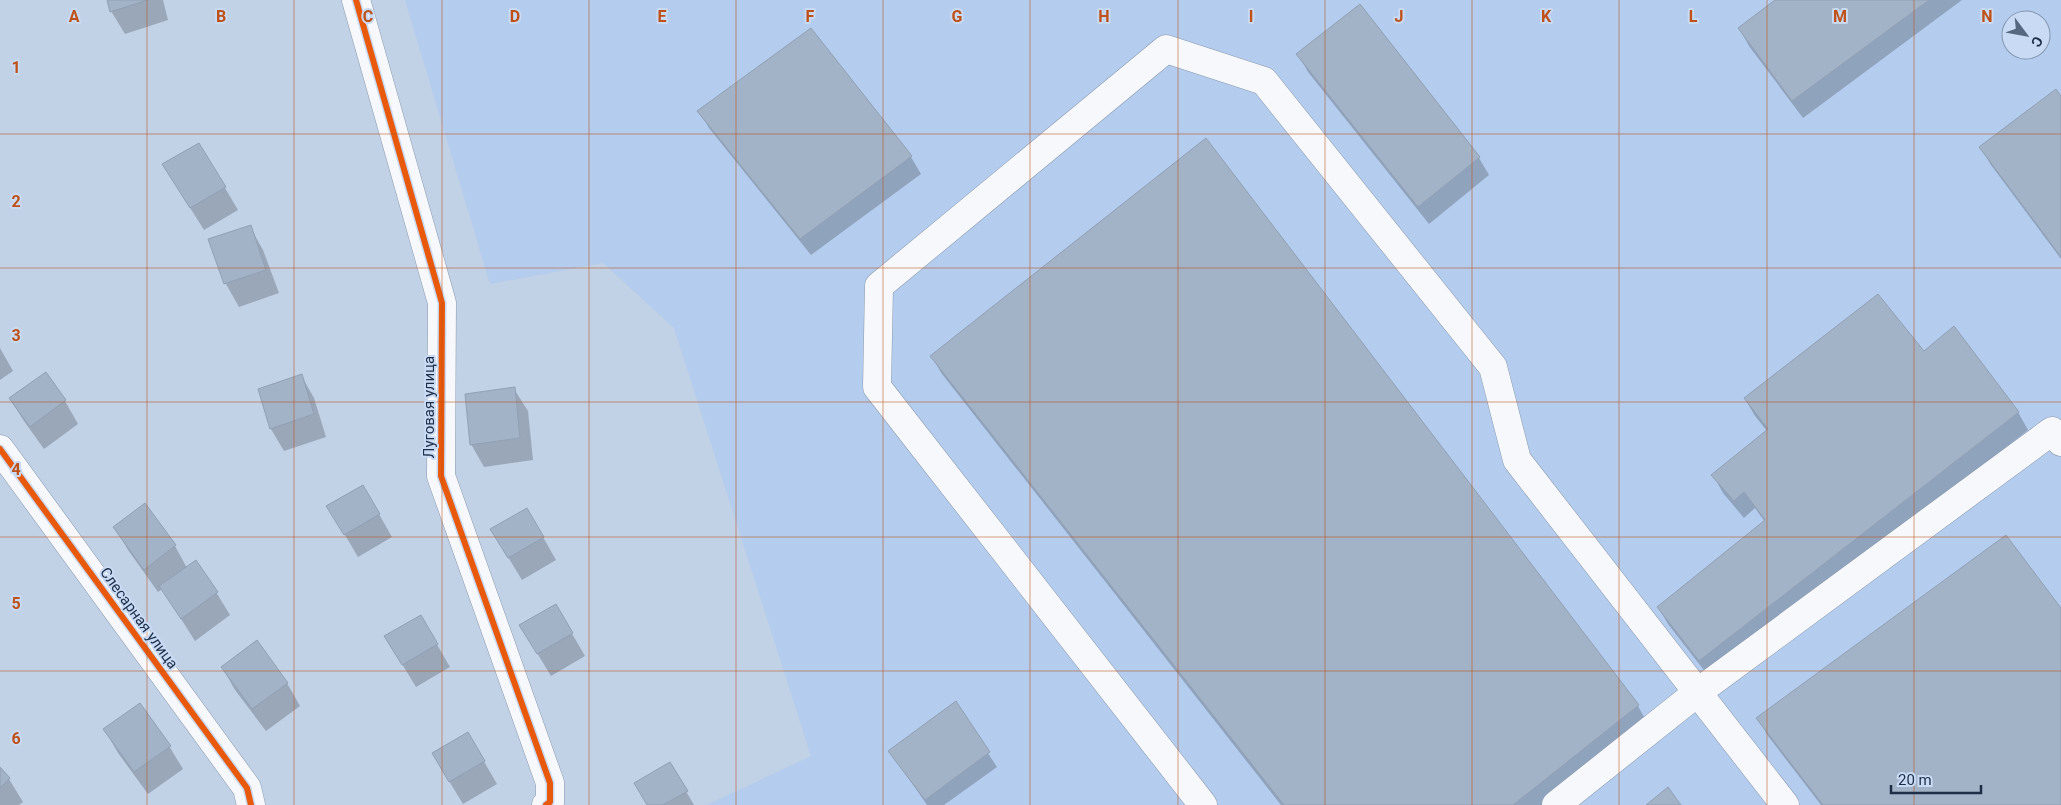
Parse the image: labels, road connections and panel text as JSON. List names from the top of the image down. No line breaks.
{"streets":{"street":["Луговая улица","Слесарная улица"]},"scale_bar":"20 m","north":"bottom right","grid":{"columns":["A","B","C","D","E","F","G","H","I","J","K","L","M","N"],"rows":["1","2","3","4","5","6"]}}
